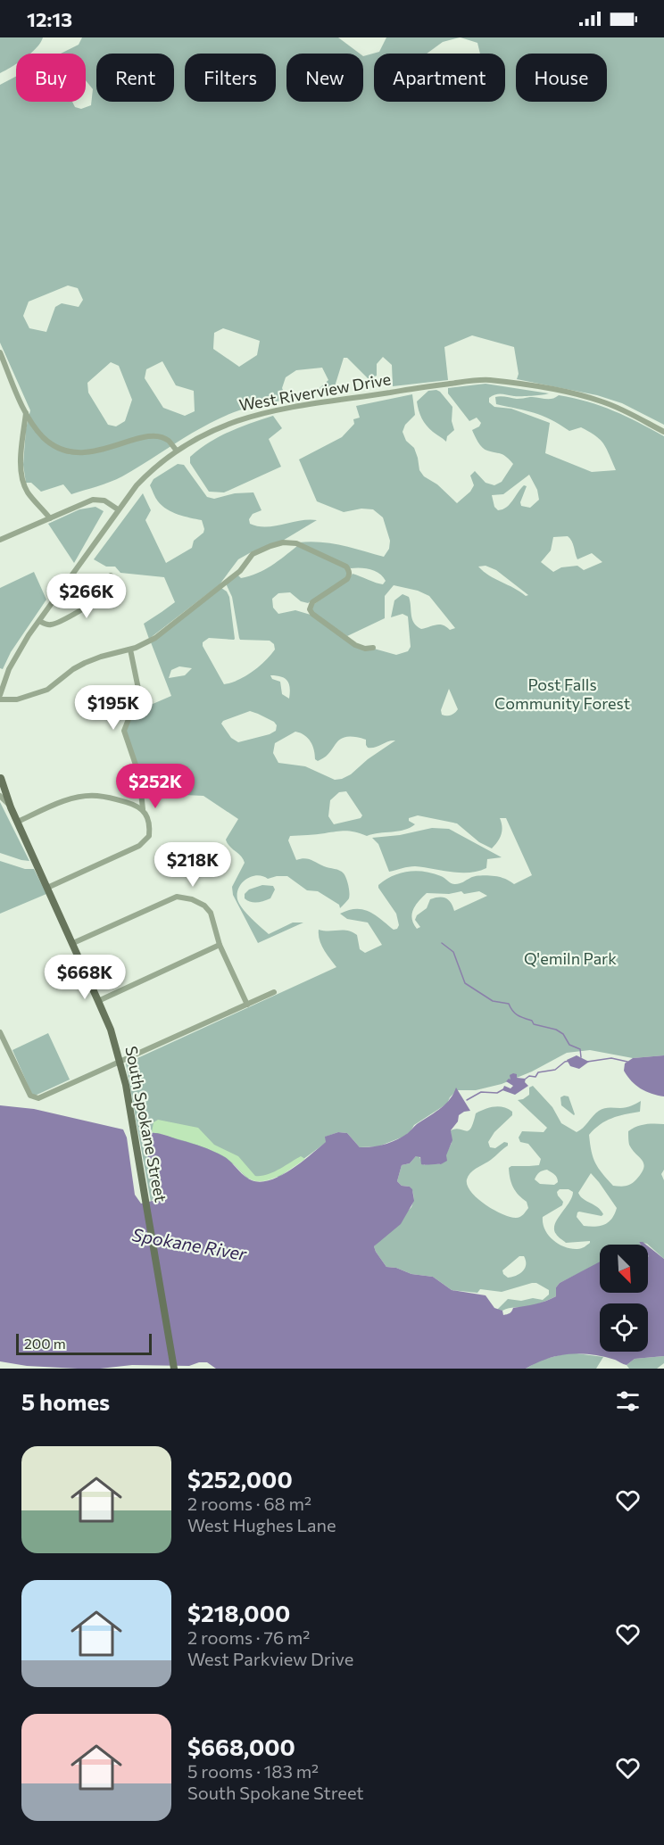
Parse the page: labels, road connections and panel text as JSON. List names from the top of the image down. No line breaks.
{"streets":{"main road":["South Spokane Street"],"street":["West Riverview Drive"]},"water":["Spokane River"],"parks":["Post Falls Community Forest","Q'emiln Park"],"scale_bar":"200 m","north":"bottom right","page":{"status":"12:13","chip":["Buy","Rent","Filters","New","Apartment","House"],"price":["$266K","$195K","$252K","$218K","$668K"],"scale":"200 m","heading":"5 homes","list":[{"name":"$252,000","note":"2 rooms · 68 m² · West Hughes Lane"},{"name":"$218,000","note":"2 rooms · 76 m² · West Parkview Drive"},{"name":"$668,000","note":"5 rooms · 183 m² · South Spokane Street"}]}}
